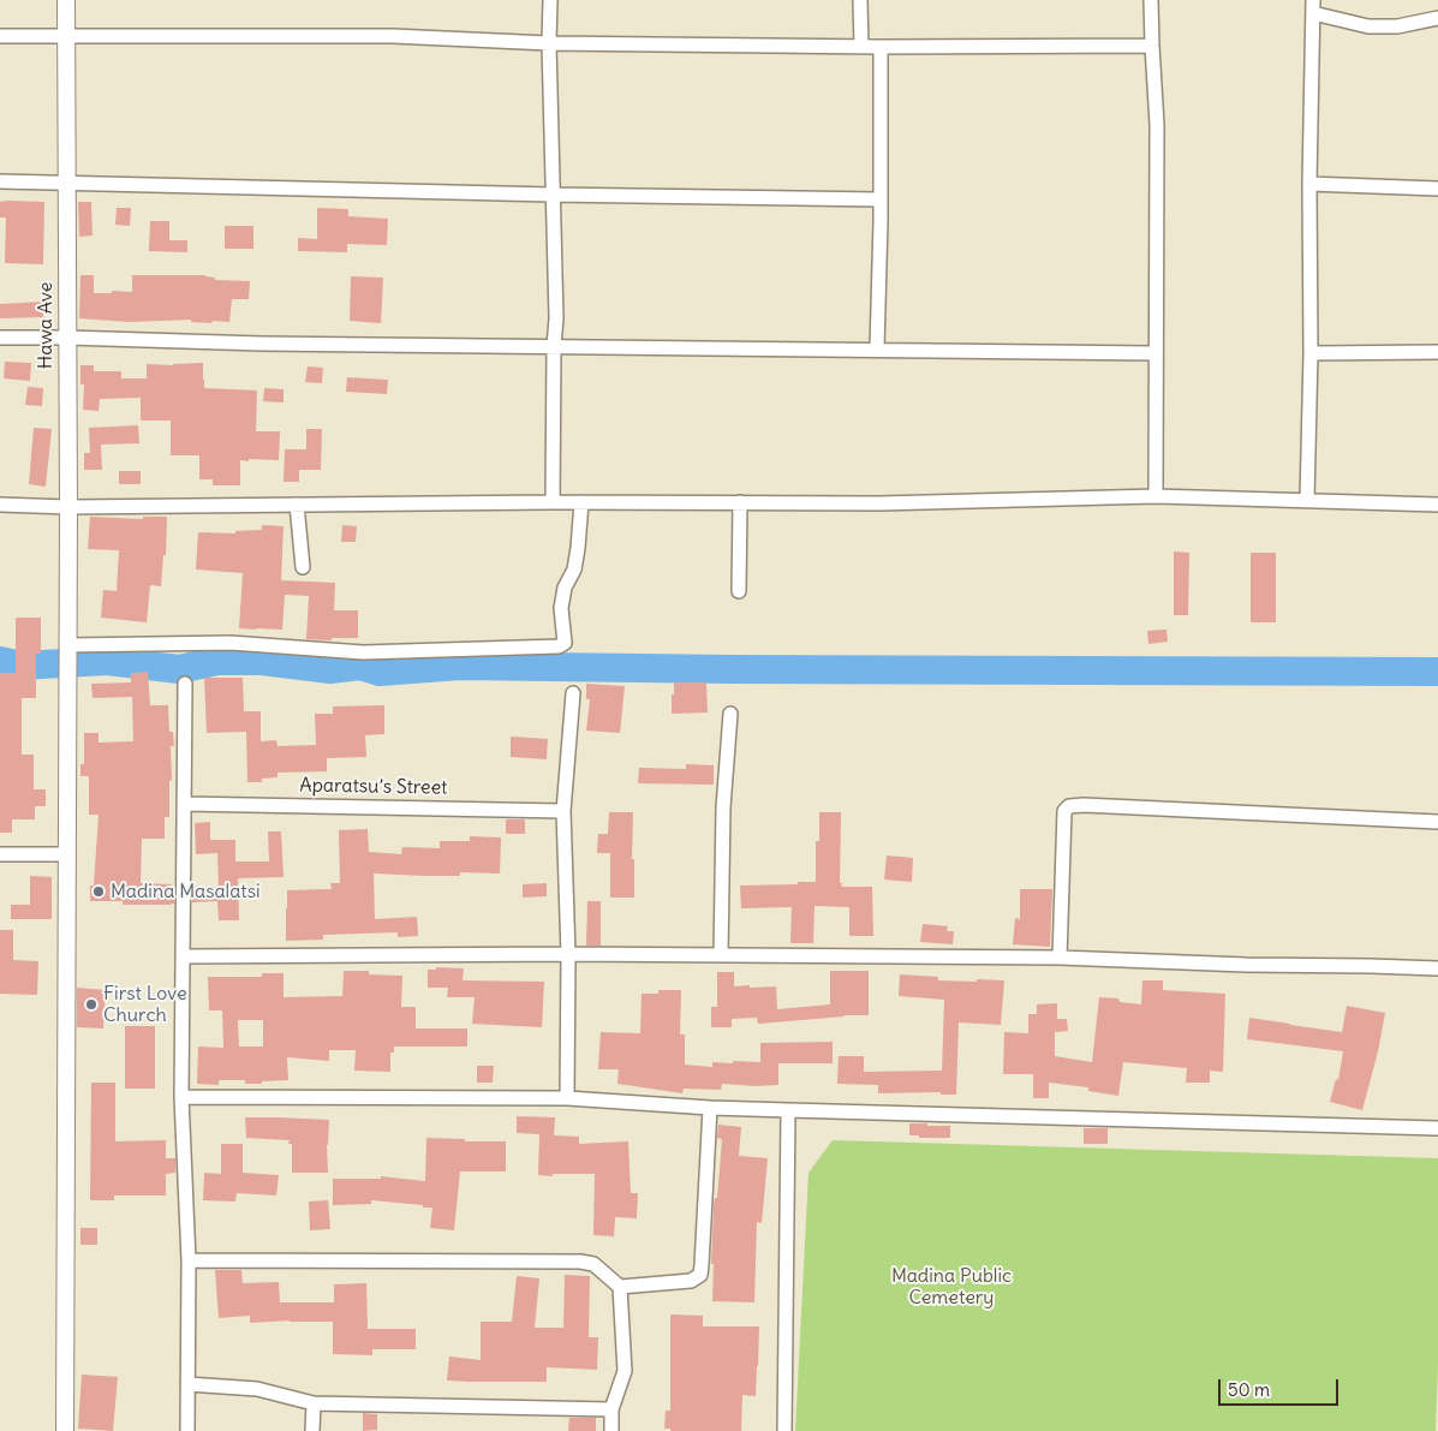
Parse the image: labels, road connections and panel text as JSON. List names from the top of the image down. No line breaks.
{"streets":{"street":["Hawa Ave","Aparatsu’s Street"]},"parks":["Madina Public Cemetery"],"places":["Madina Masalatsi","First Love Church"],"scale_bar":"50 m"}
